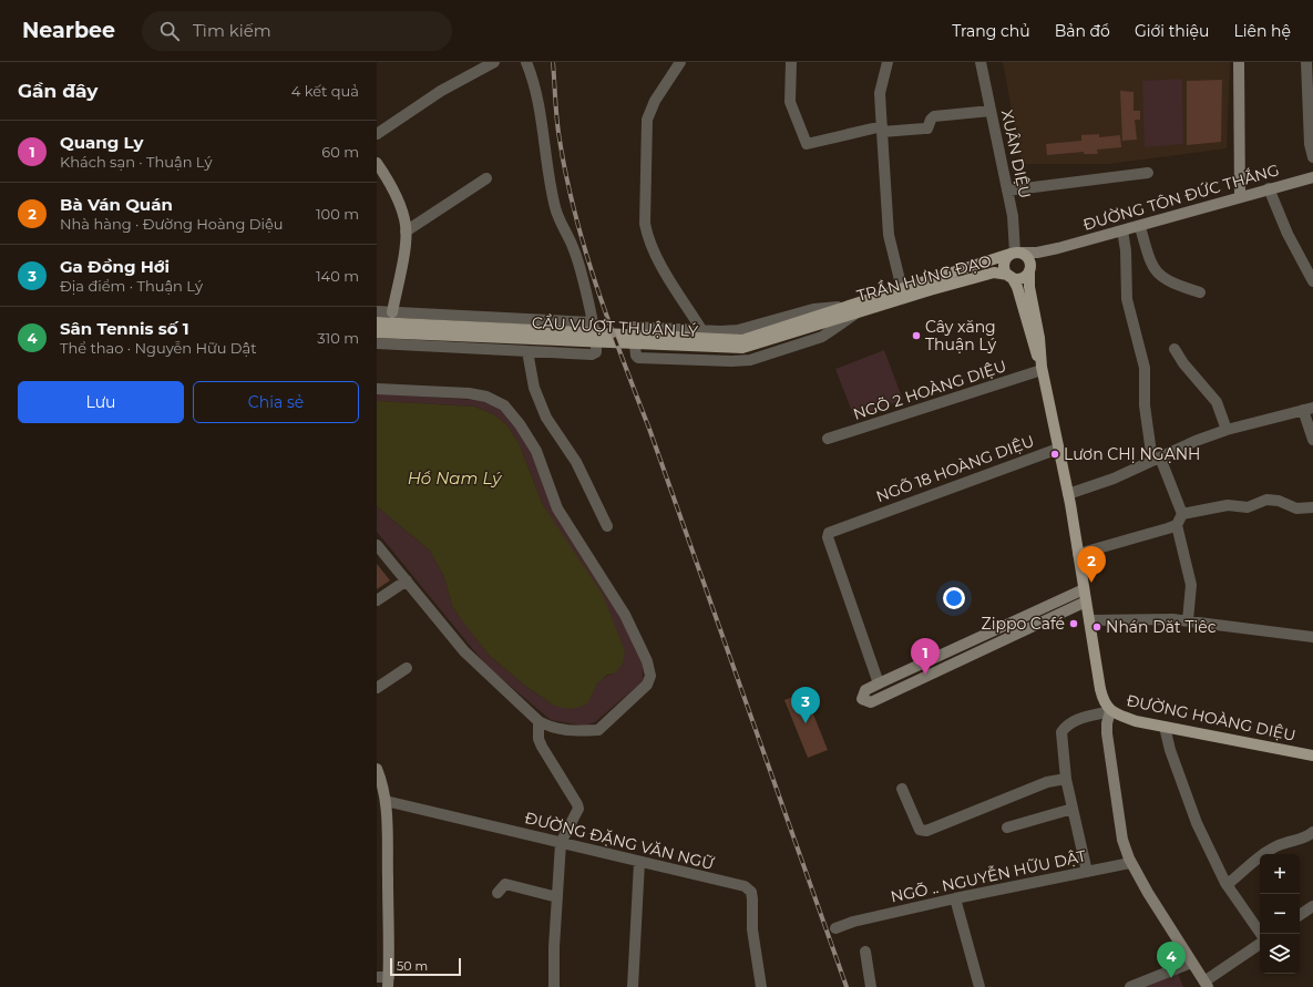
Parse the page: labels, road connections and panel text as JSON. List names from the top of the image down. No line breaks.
{"streets":{"main road":["TRẦN HƯNG ĐẠO","CẦU VƯỢT THUẬN LÝ","ĐƯỜNG HOÀNG DIỆU"],"street":["XUÂN DIỆU","ĐƯỜNG TÔN ĐỨC THẮNG","NGÕ 2 HOÀNG DIỆU","NGÕ 18 HOÀNG DIỆU","ĐƯỜNG ĐẶNG VĂN NGỮ","NGÕ .. NGUYỄN HỮU DẬT"]},"crossings":[["XUÂN DIỆU","TRẦN HƯNG ĐẠO"],["XUÂN DIỆU","ĐƯỜNG HOÀNG DIỆU"],["TRẦN HƯNG ĐẠO","CẦU VƯỢT THUẬN LÝ"],["TRẦN HƯNG ĐẠO","ĐƯỜNG HOÀNG DIỆU"],["NGÕ 2 HOÀNG DIỆU","ĐƯỜNG HOÀNG DIỆU"],["NGÕ 18 HOÀNG DIỆU","ĐƯỜNG HOÀNG DIỆU"]],"water":["Hồ Nam Lý"],"places":["Cây xăng Thuận Lý","Lươn CHỊ NGẠNH","Zippo Café","Nhán Dăt Tiêc"],"scale_bar":"50 m","page":{"header":"Nearbee","search":"Tìm kiếm","nav":["Trang chủ","Bản đồ","Giới thiệu","Liên hệ"],"heading":["Gần đây","4 kết quả"],"list":[{"mark":"1","name":"Quang Ly","note":"Khách sạn · Thuận Lý","value":"60 m"},{"mark":"2","name":"Bà Ván Quán","note":"Nhà hàng · Đường Hoàng Diệu","value":"100 m"},{"mark":"3","name":"Ga Đồng Hới","note":"Địa điểm · Thuận Lý","value":"140 m"},{"mark":"4","name":"Sân Tennis số 1","note":"Thể thao · Nguyễn Hữu Dật","value":"310 m"}],"buttons":["Lưu","Chia sẻ"],"pins":["2","1","3","4"],"map_buttons":["+","−"],"scale":"50 m"}}
